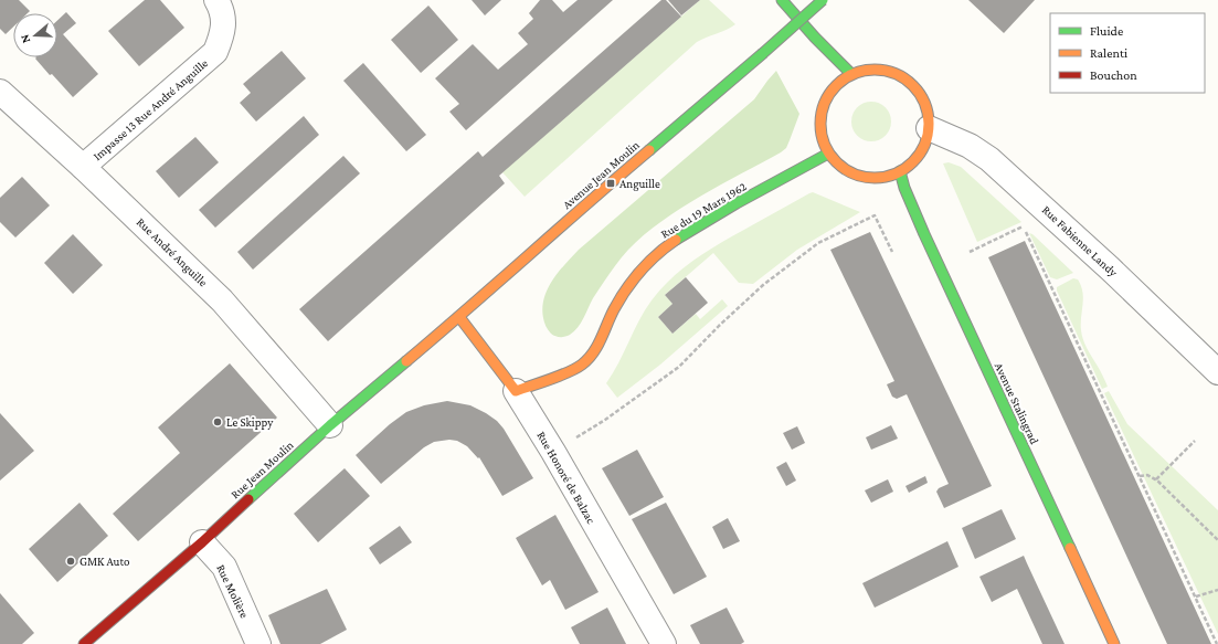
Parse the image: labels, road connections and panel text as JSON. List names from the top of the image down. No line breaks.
{"streets":{"street":["Impasse 13 Rue André Anguille","Avenue Jean Moulin","Rue du 19 Mars 1962","Rue Fabienne Landy","Rue André Anguille","Avenue Stalingrad","Rue Jean Moulin","Rue Honoré de Balzac","Rue Molière"]},"crossings":[["Impasse 13 Rue André Anguille","Rue André Anguille"],["Avenue Jean Moulin","Rue Jean Moulin"],["Avenue Jean Moulin","Rue Honoré de Balzac"],["Rue du 19 Mars 1962","Rue Fabienne Landy"],["Rue du 19 Mars 1962","Avenue Stalingrad"],["Rue du 19 Mars 1962","Rue Honoré de Balzac"],["Rue Fabienne Landy","Avenue Stalingrad"],["Rue André Anguille","Rue Jean Moulin"],["Rue Jean Moulin","Rue Honoré de Balzac"],["Rue Jean Moulin","Rue Molière"]],"places":{"transit":["Anguille"],"other":["Le Skippy","GMK Auto"]},"legend":["Fluide","Ralenti","Bouchon"],"north":"left"}
